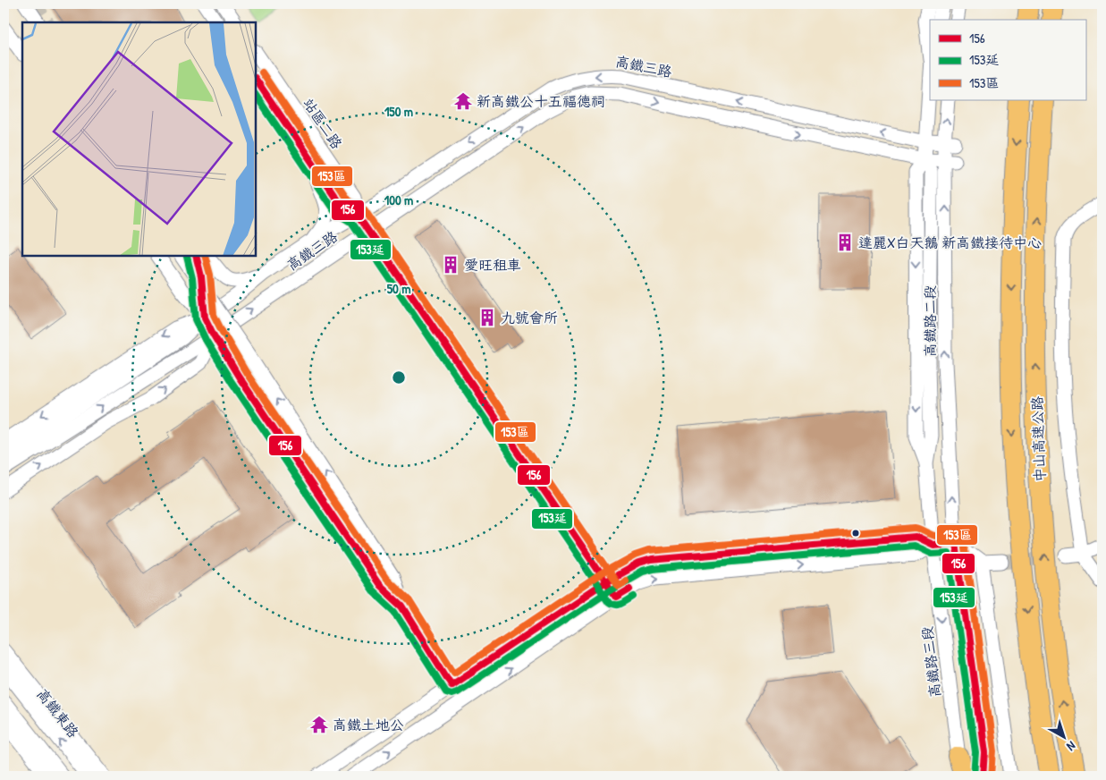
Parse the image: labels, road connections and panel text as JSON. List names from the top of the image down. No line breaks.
{"streets":{"highway":["中山高速公路"],"street":["高鐵三路","站區二路","高鐵路二段","高鐵路三段","高鐵東路"]},"crossings":[["高鐵三路","站區二路"],["高鐵三路","高鐵路二段"],["高鐵路二段","高鐵路三段"]],"places":{"temple":["新高鐵公十五福德祠","高鐵土地公"],"building":["達麗X白天鵝 新高鐵接待中心","愛旺租車","九號會所"]},"lines":["transit line 153區","transit line 156","transit line 153延"],"legend":["156","153延","153區"],"north":"bottom right","rings":["150 m","100 m","50 m"]}
